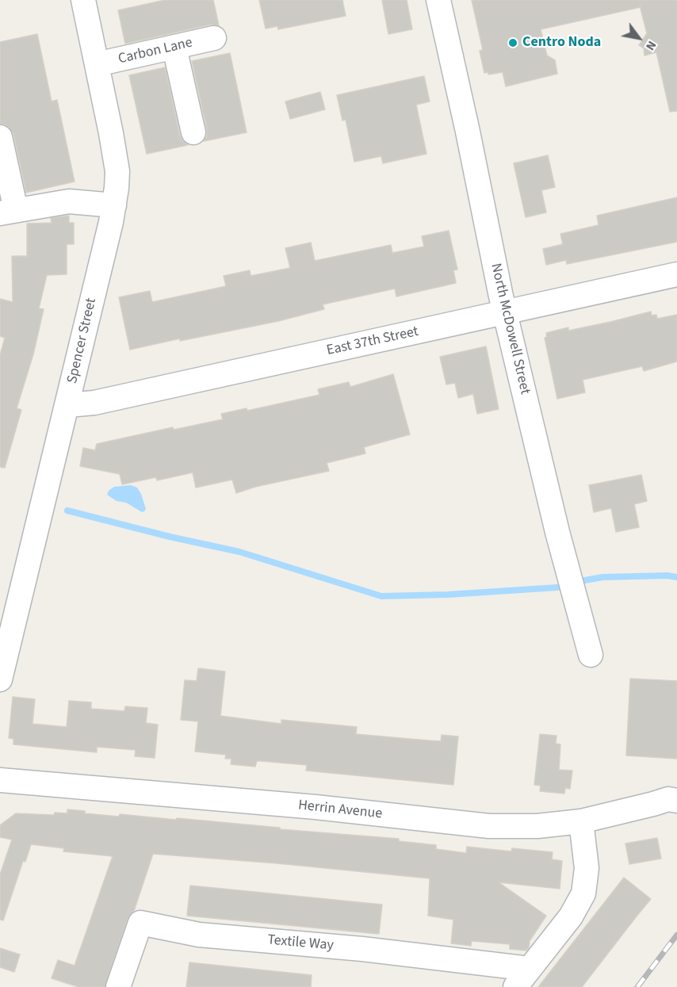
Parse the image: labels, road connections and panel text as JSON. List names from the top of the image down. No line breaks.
{"streets":{"street":["Carbon Lane","North McDowell Street","Spencer Street","East 37th Street","Herrin Avenue","Textile Way"]},"crossings":[["Carbon Lane","Spencer Street"],["North McDowell Street","East 37th Street"],["Spencer Street","East 37th Street"]],"places":["Centro Noda"],"north":"bottom right"}
